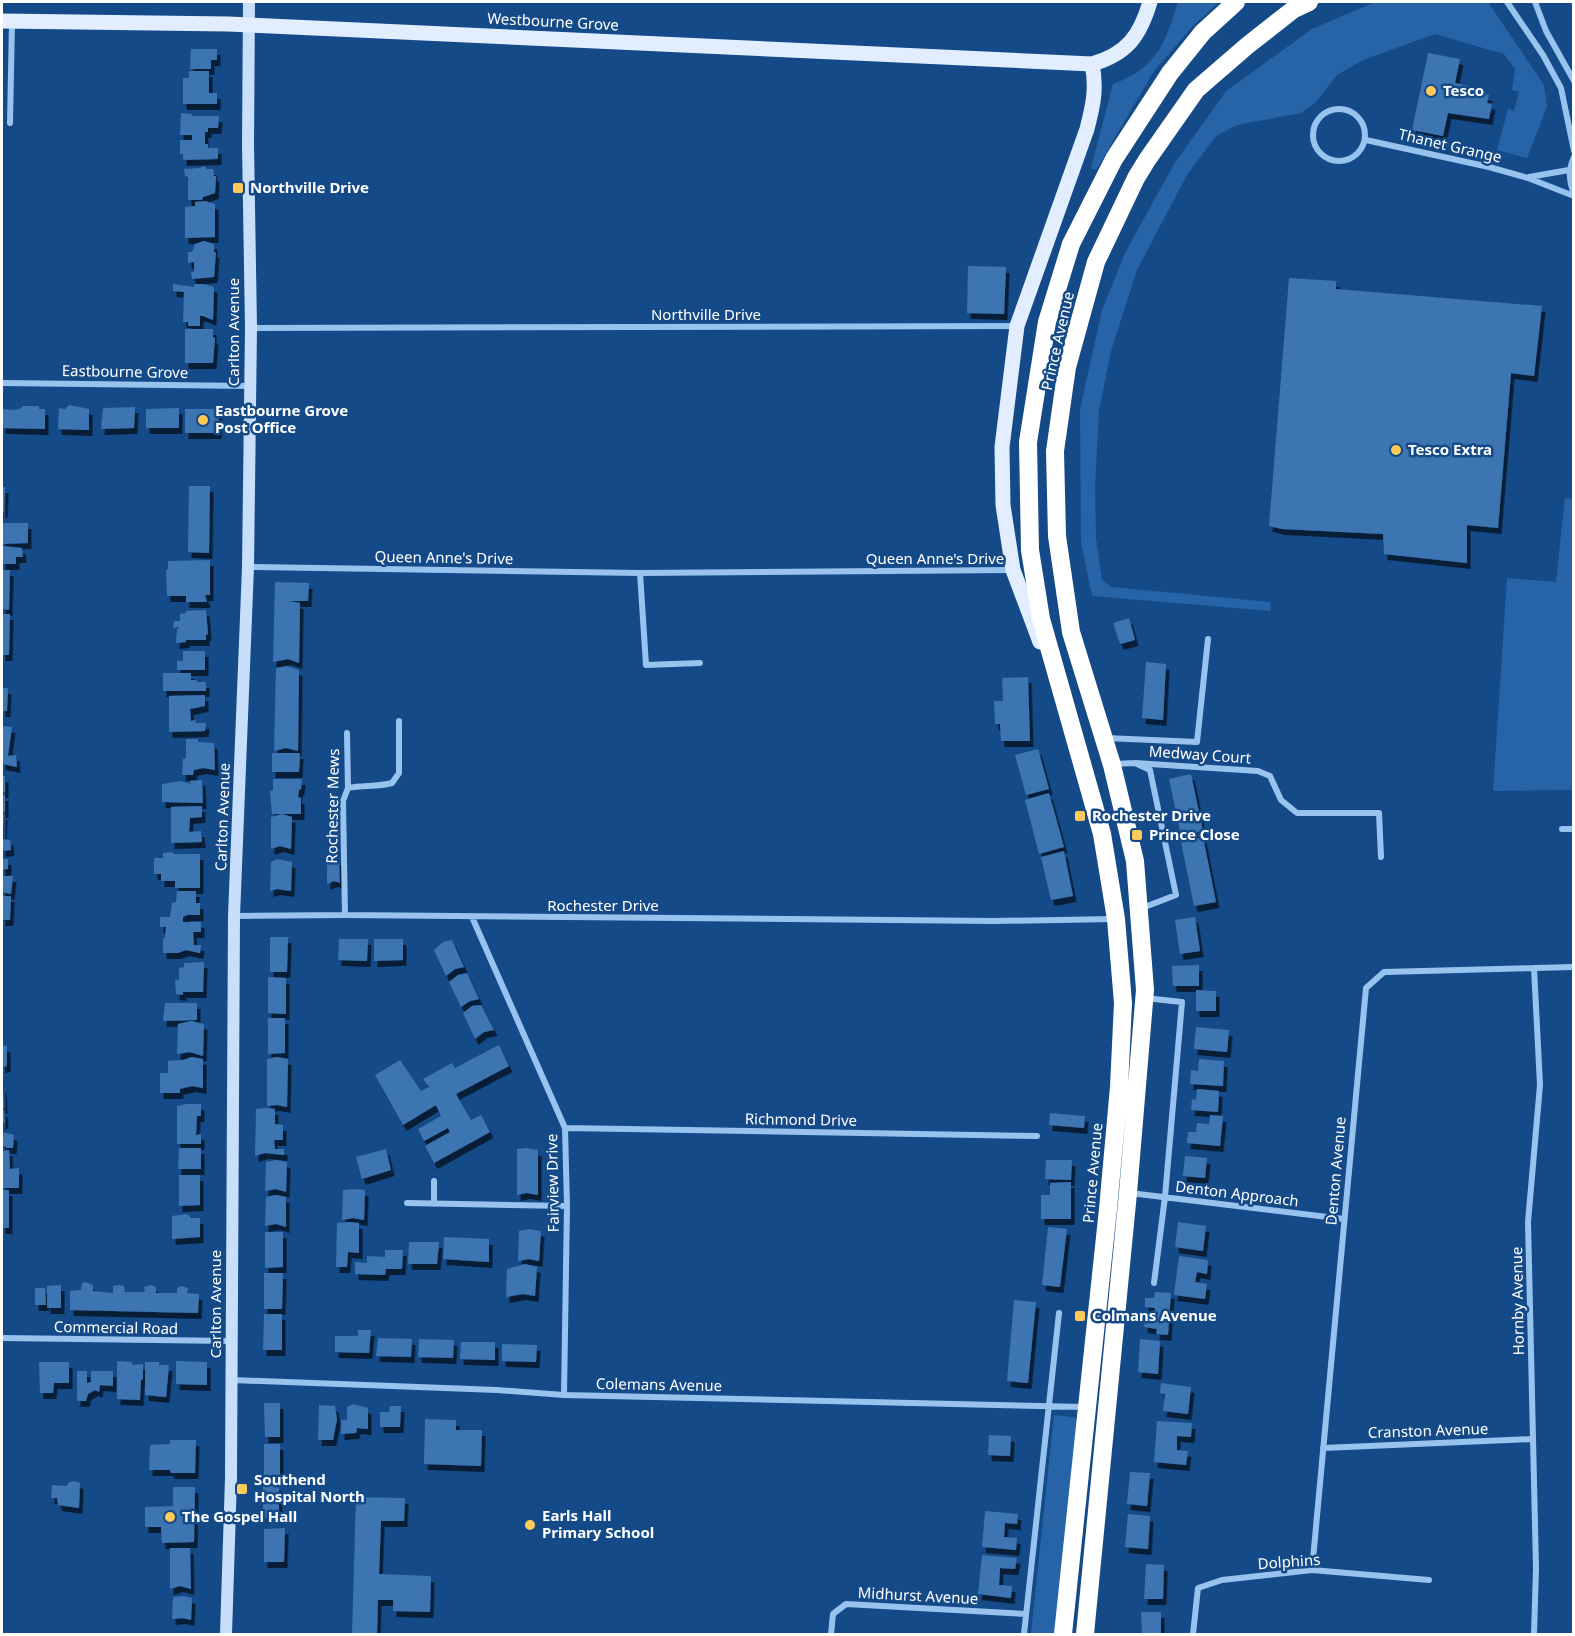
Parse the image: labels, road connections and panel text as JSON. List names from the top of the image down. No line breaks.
{"streets":{"highway":["Prince Avenue"],"main road":["Westbourne Grove"],"street":["Thanet Grange","Northville Drive","Carlton Avenue","Eastbourne Grove","Queen Anne's Drive","Medway Court","Rochester Mews","Rochester Drive","Richmond Drive","Denton Avenue","Fairview Drive","Denton Approach","Hornby Avenue","Commercial Road","Colemans Avenue","Cranston Avenue","Dolphins","Midhurst Avenue"]},"crossings":[["Westbourne Grove","Carlton Avenue"],["Westbourne Grove","Prince Avenue"],["Northville Drive","Carlton Avenue"],["Northville Drive","Prince Avenue"],["Carlton Avenue","Eastbourne Grove"],["Carlton Avenue","Queen Anne's Drive"],["Carlton Avenue","Rochester Drive"],["Carlton Avenue","Commercial Road"],["Carlton Avenue","Colemans Avenue"],["Prince Avenue","Queen Anne's Drive"],["Prince Avenue","Rochester Drive"],["Prince Avenue","Denton Approach"],["Prince Avenue","Colemans Avenue"],["Rochester Mews","Rochester Drive"],["Rochester Drive","Fairview Drive"],["Richmond Drive","Fairview Drive"],["Denton Avenue","Denton Approach"],["Denton Avenue","Hornby Avenue"],["Denton Avenue","Cranston Avenue"],["Denton Avenue","Dolphins"],["Fairview Drive","Colemans Avenue"],["Hornby Avenue","Cranston Avenue"]],"places":{"other":["Tesco","Eastbourne Grove Post Office","Tesco Extra","The Gospel Hall","Earls Hall Primary School"],"transit":["Northville Drive","Rochester Drive","Prince Close","Colmans Avenue","Southend Hospital North"]}}
